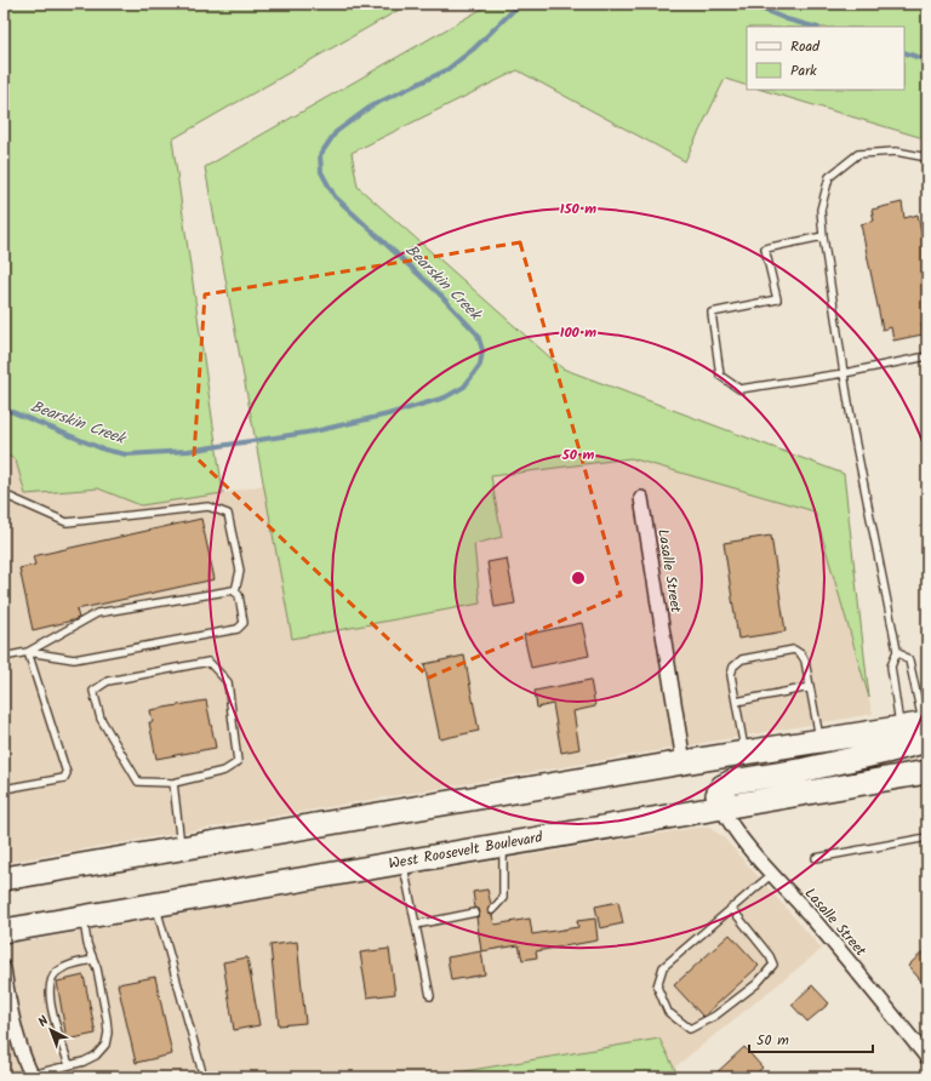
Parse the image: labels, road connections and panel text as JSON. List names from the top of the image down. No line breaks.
{"streets":{"highway":["West Roosevelt Boulevard"],"street":["Lasalle Street"]},"crossings":[["Lasalle Street","West Roosevelt Boulevard"]],"water":["Bearskin Creek"],"legend":["Road","Park"],"scale_bar":"50 m","north":"top left","rings":["150 m","100 m","50 m"]}
